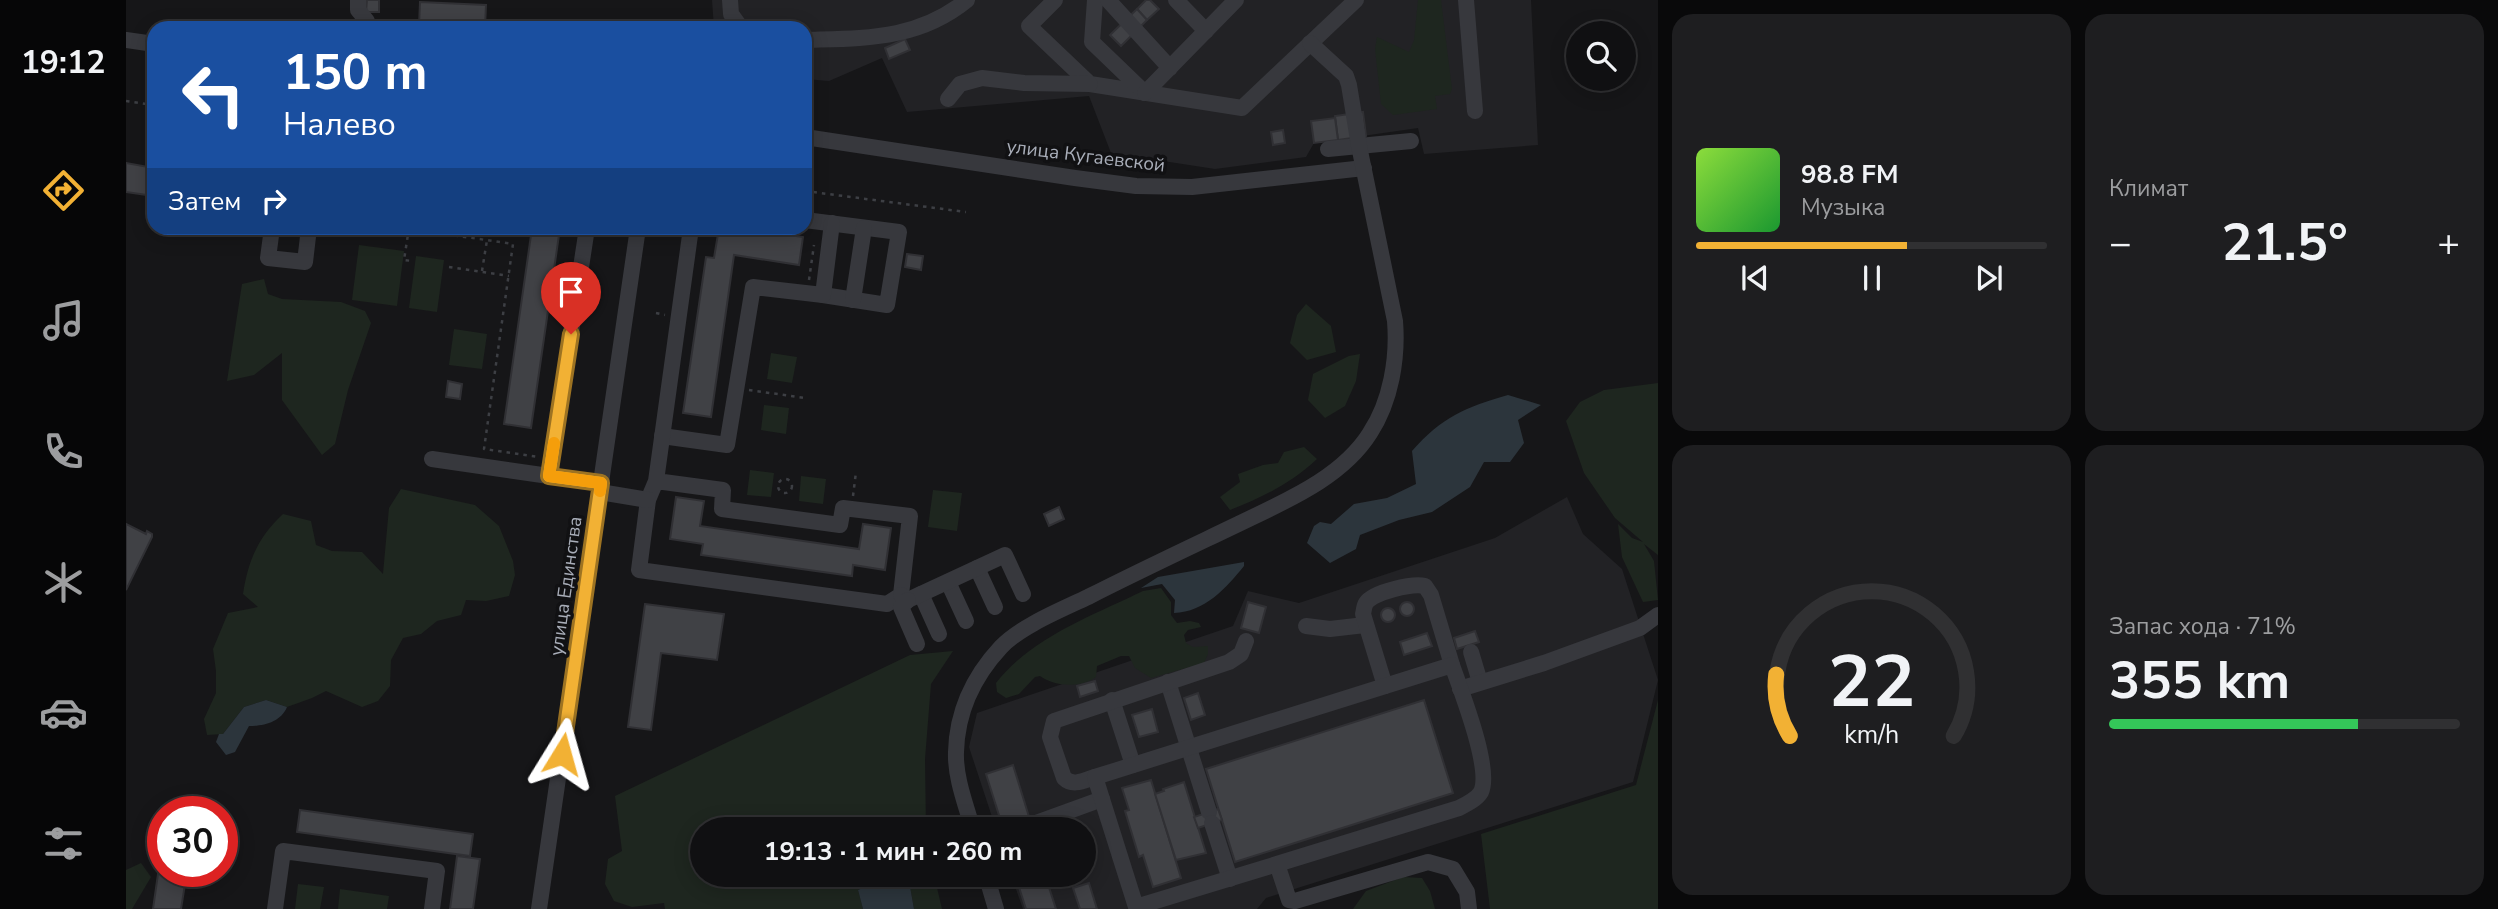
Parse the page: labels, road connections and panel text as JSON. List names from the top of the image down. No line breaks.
{"streets":{"street":["улица Кугаевской","улица Единства"]},"page":{"tabs":"19:12","tile":["Климат",["Запас хода · 71%","355 km"]],"turn":["150 m","Налево"],"song":["98.8 FM","Музыка"],"then":"Затем","heat":["−","21.5°","+"],"limit":"30","trip":"19:13 · 1 мин · 260 m","gauge":["22","km/h"]}}
